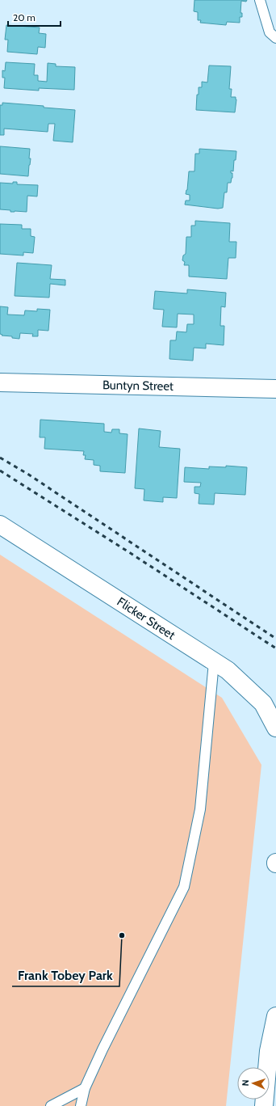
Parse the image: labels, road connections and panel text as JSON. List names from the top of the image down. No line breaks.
{"streets":{"street":["Buntyn Street","Flicker Street"]},"places":["Frank Tobey Park"],"scale_bar":"20 m","north":"left"}
